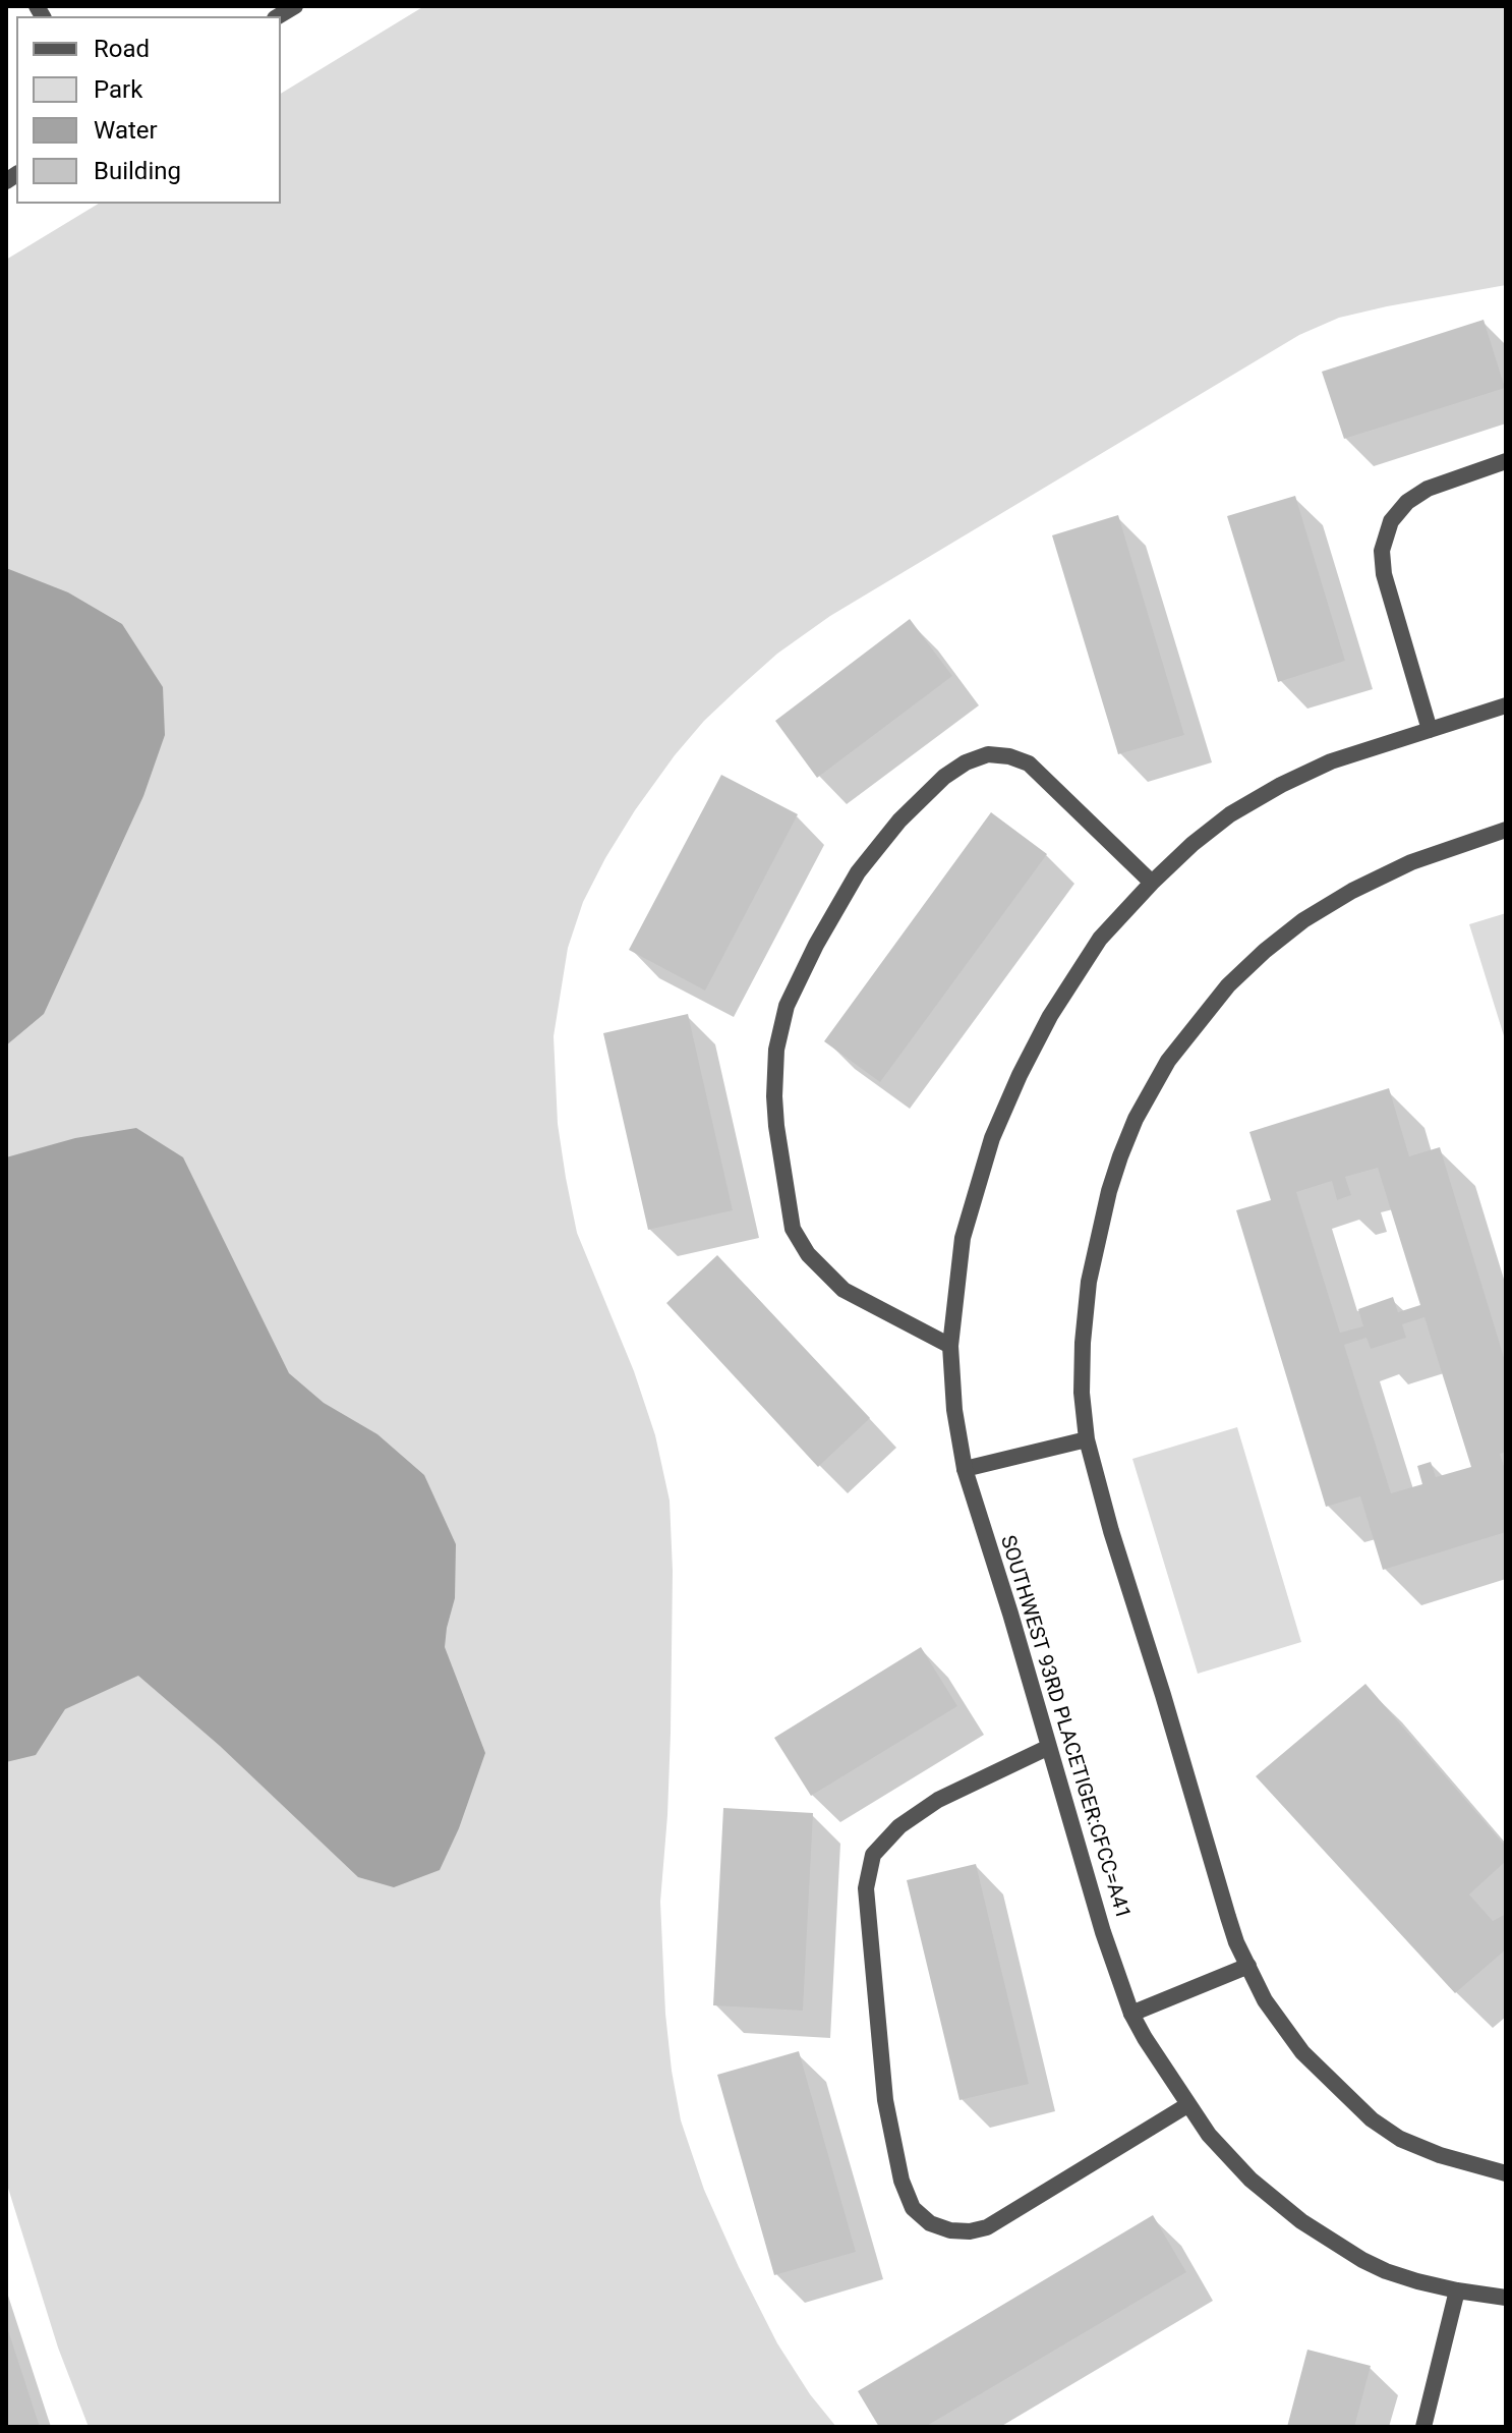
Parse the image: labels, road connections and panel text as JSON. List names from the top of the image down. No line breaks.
{"streets":{"street":["SOUTHWEST 93RD PLACETIGER:CFCC=A41"]},"legend":["Road","Park","Water","Building"]}
